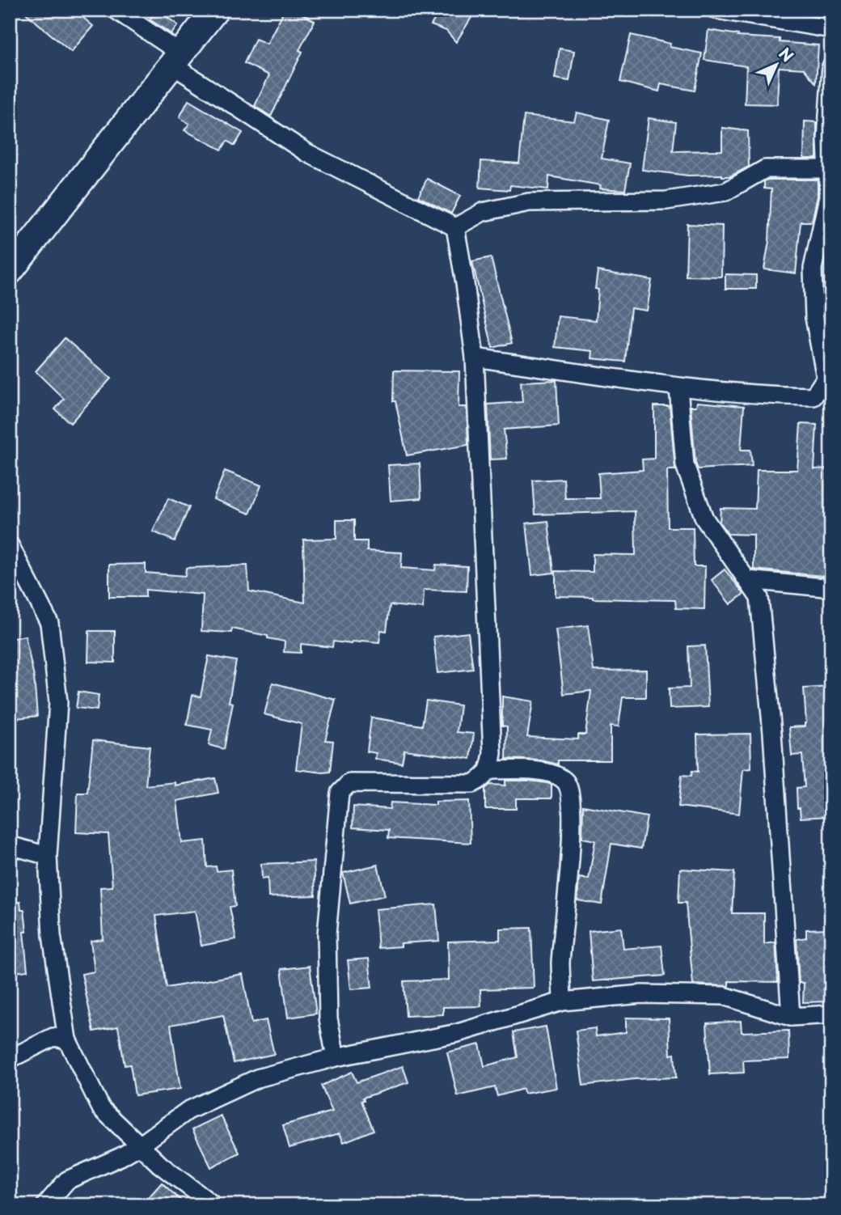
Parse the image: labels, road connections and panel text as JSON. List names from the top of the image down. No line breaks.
{"north":"top right"}
